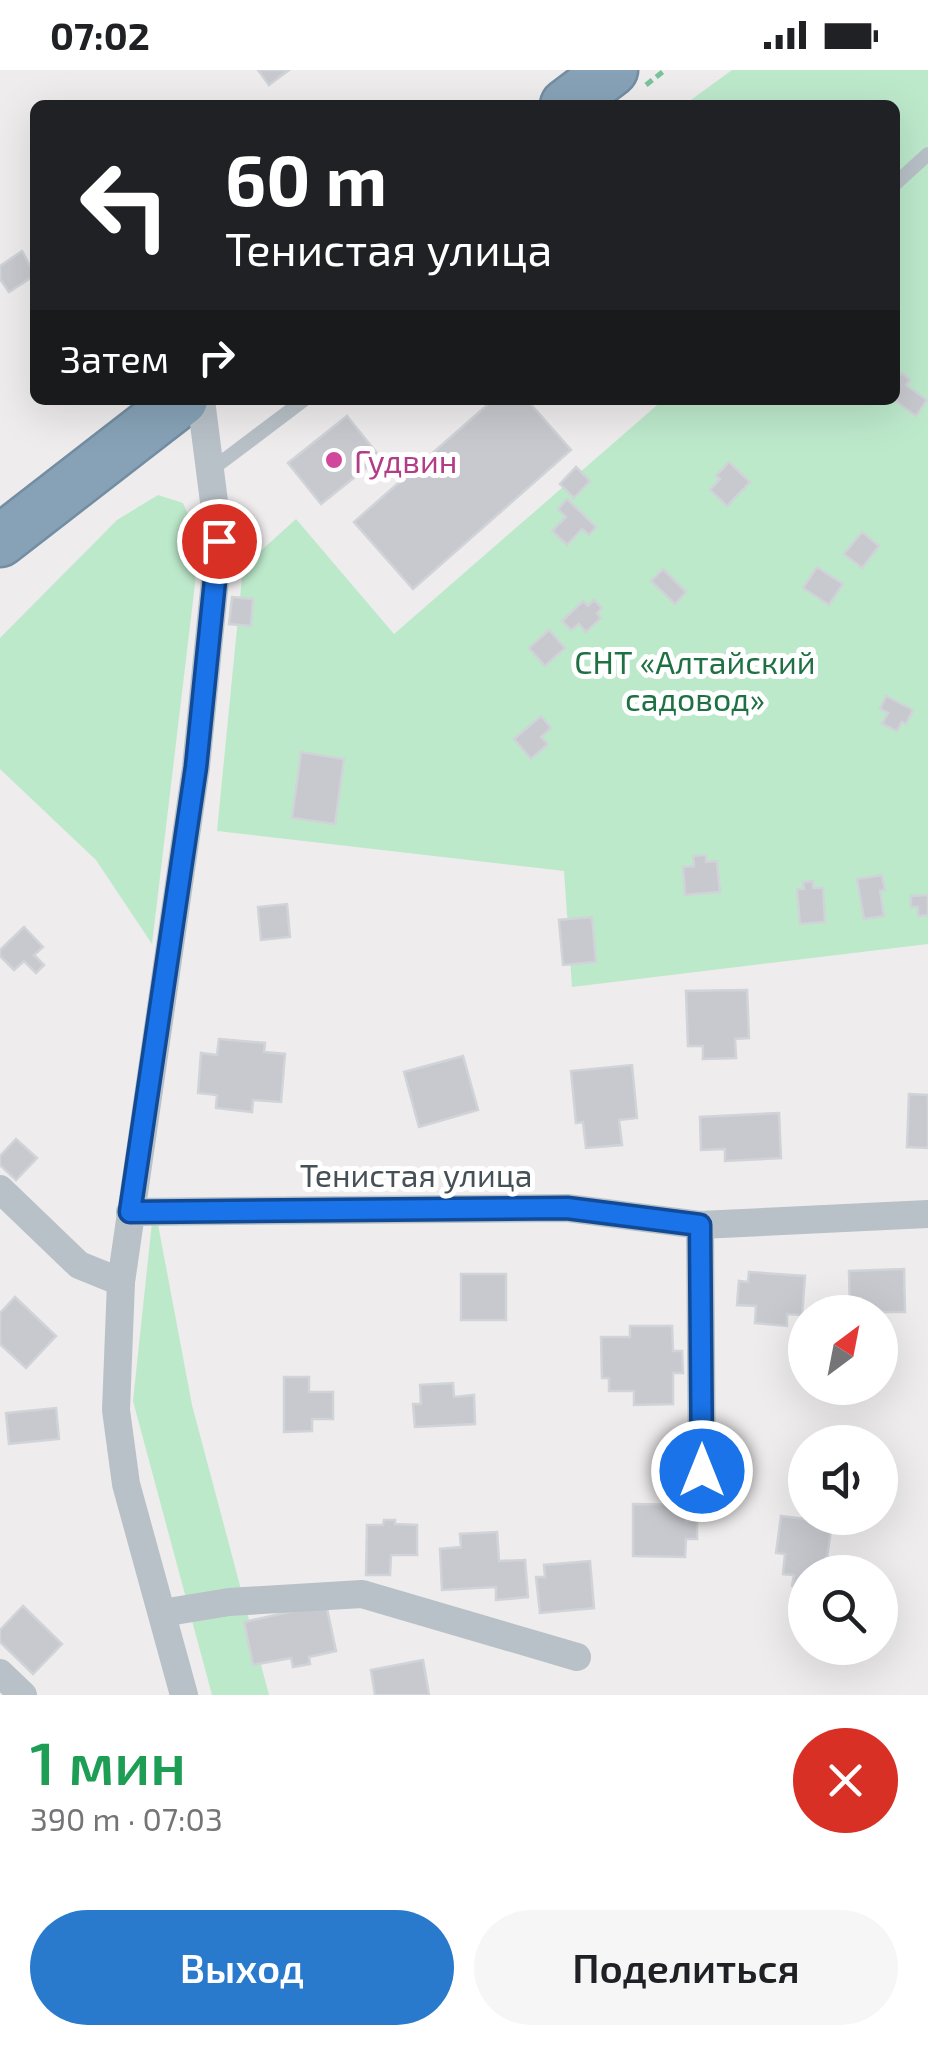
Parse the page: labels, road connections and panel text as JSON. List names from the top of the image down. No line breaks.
{"streets":{"street":["Тенистая улица"]},"parks":["СНТ «Алтайский садовод»"],"places":["Гудвин"],"north":"top right","page":{"status":"07:02","turn":["60 m","Тенистая улица"],"then":"Затем","heading":["1 мин","390 m · 07:03"],"buttons":["Выход","Поделиться"]}}
